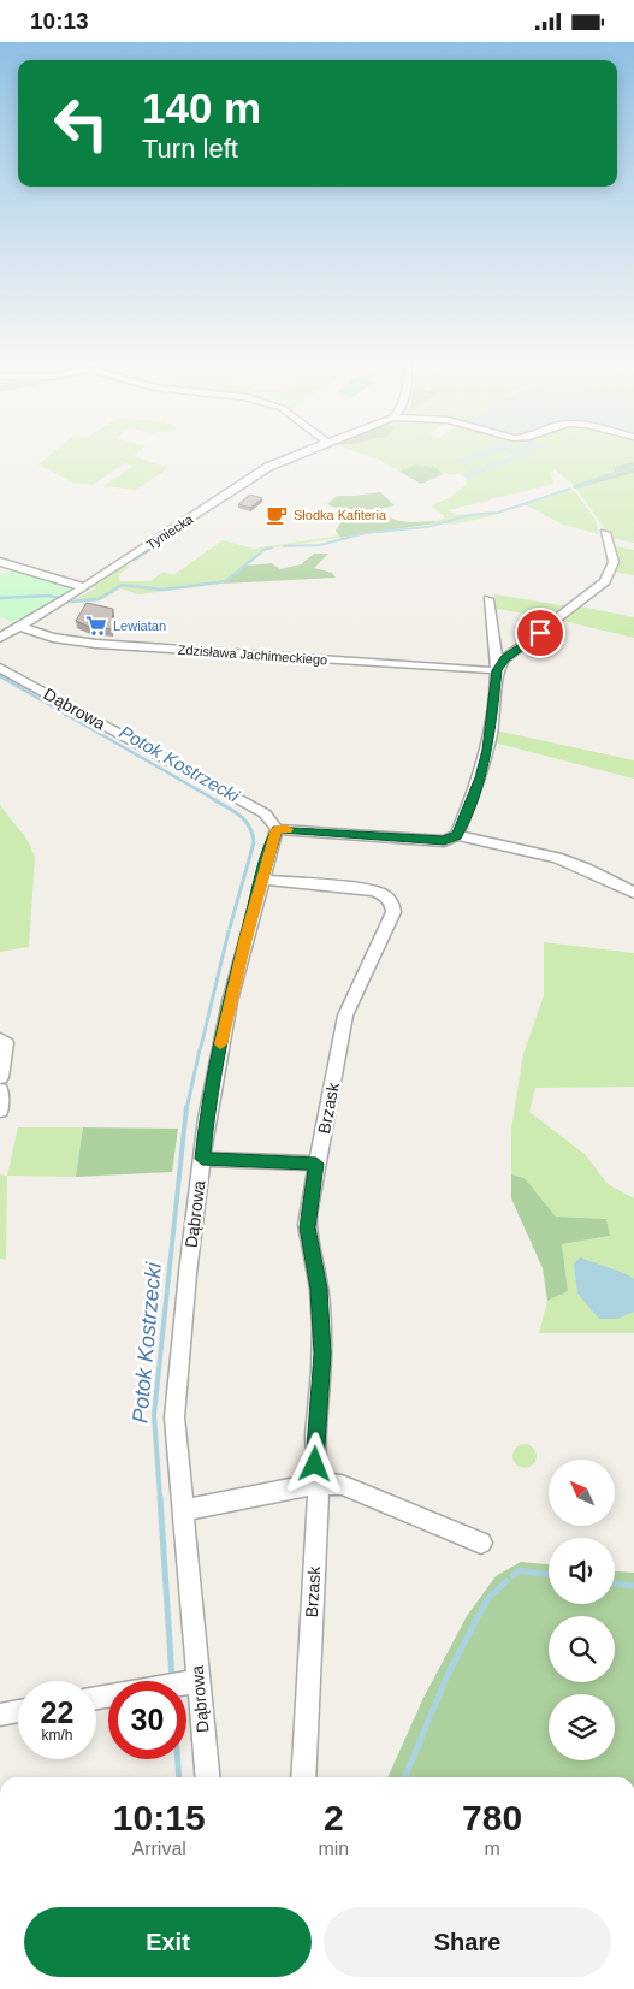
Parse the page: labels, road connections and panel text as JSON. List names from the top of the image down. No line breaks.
{"streets":{"street":["Tyniecka","Zdzisława Jachimeckiego","Dąbrowa","Brzask"]},"crossings":[["Tyniecka","Zdzisława Jachimeckiego"],["Dąbrowa","Brzask"]],"water":["Potok Kostrzecki"],"places":{"cafe":["Słodka Kafiteria"],"supermarket":["Lewiatan"]},"north":"top left","page":{"status":"10:13","turn":["140 m","Turn left"],"speed":"22 km/h","limit":"30","eta":["10:15","Arrival","2","min","780","m"],"buttons":["Exit","Share"]}}
